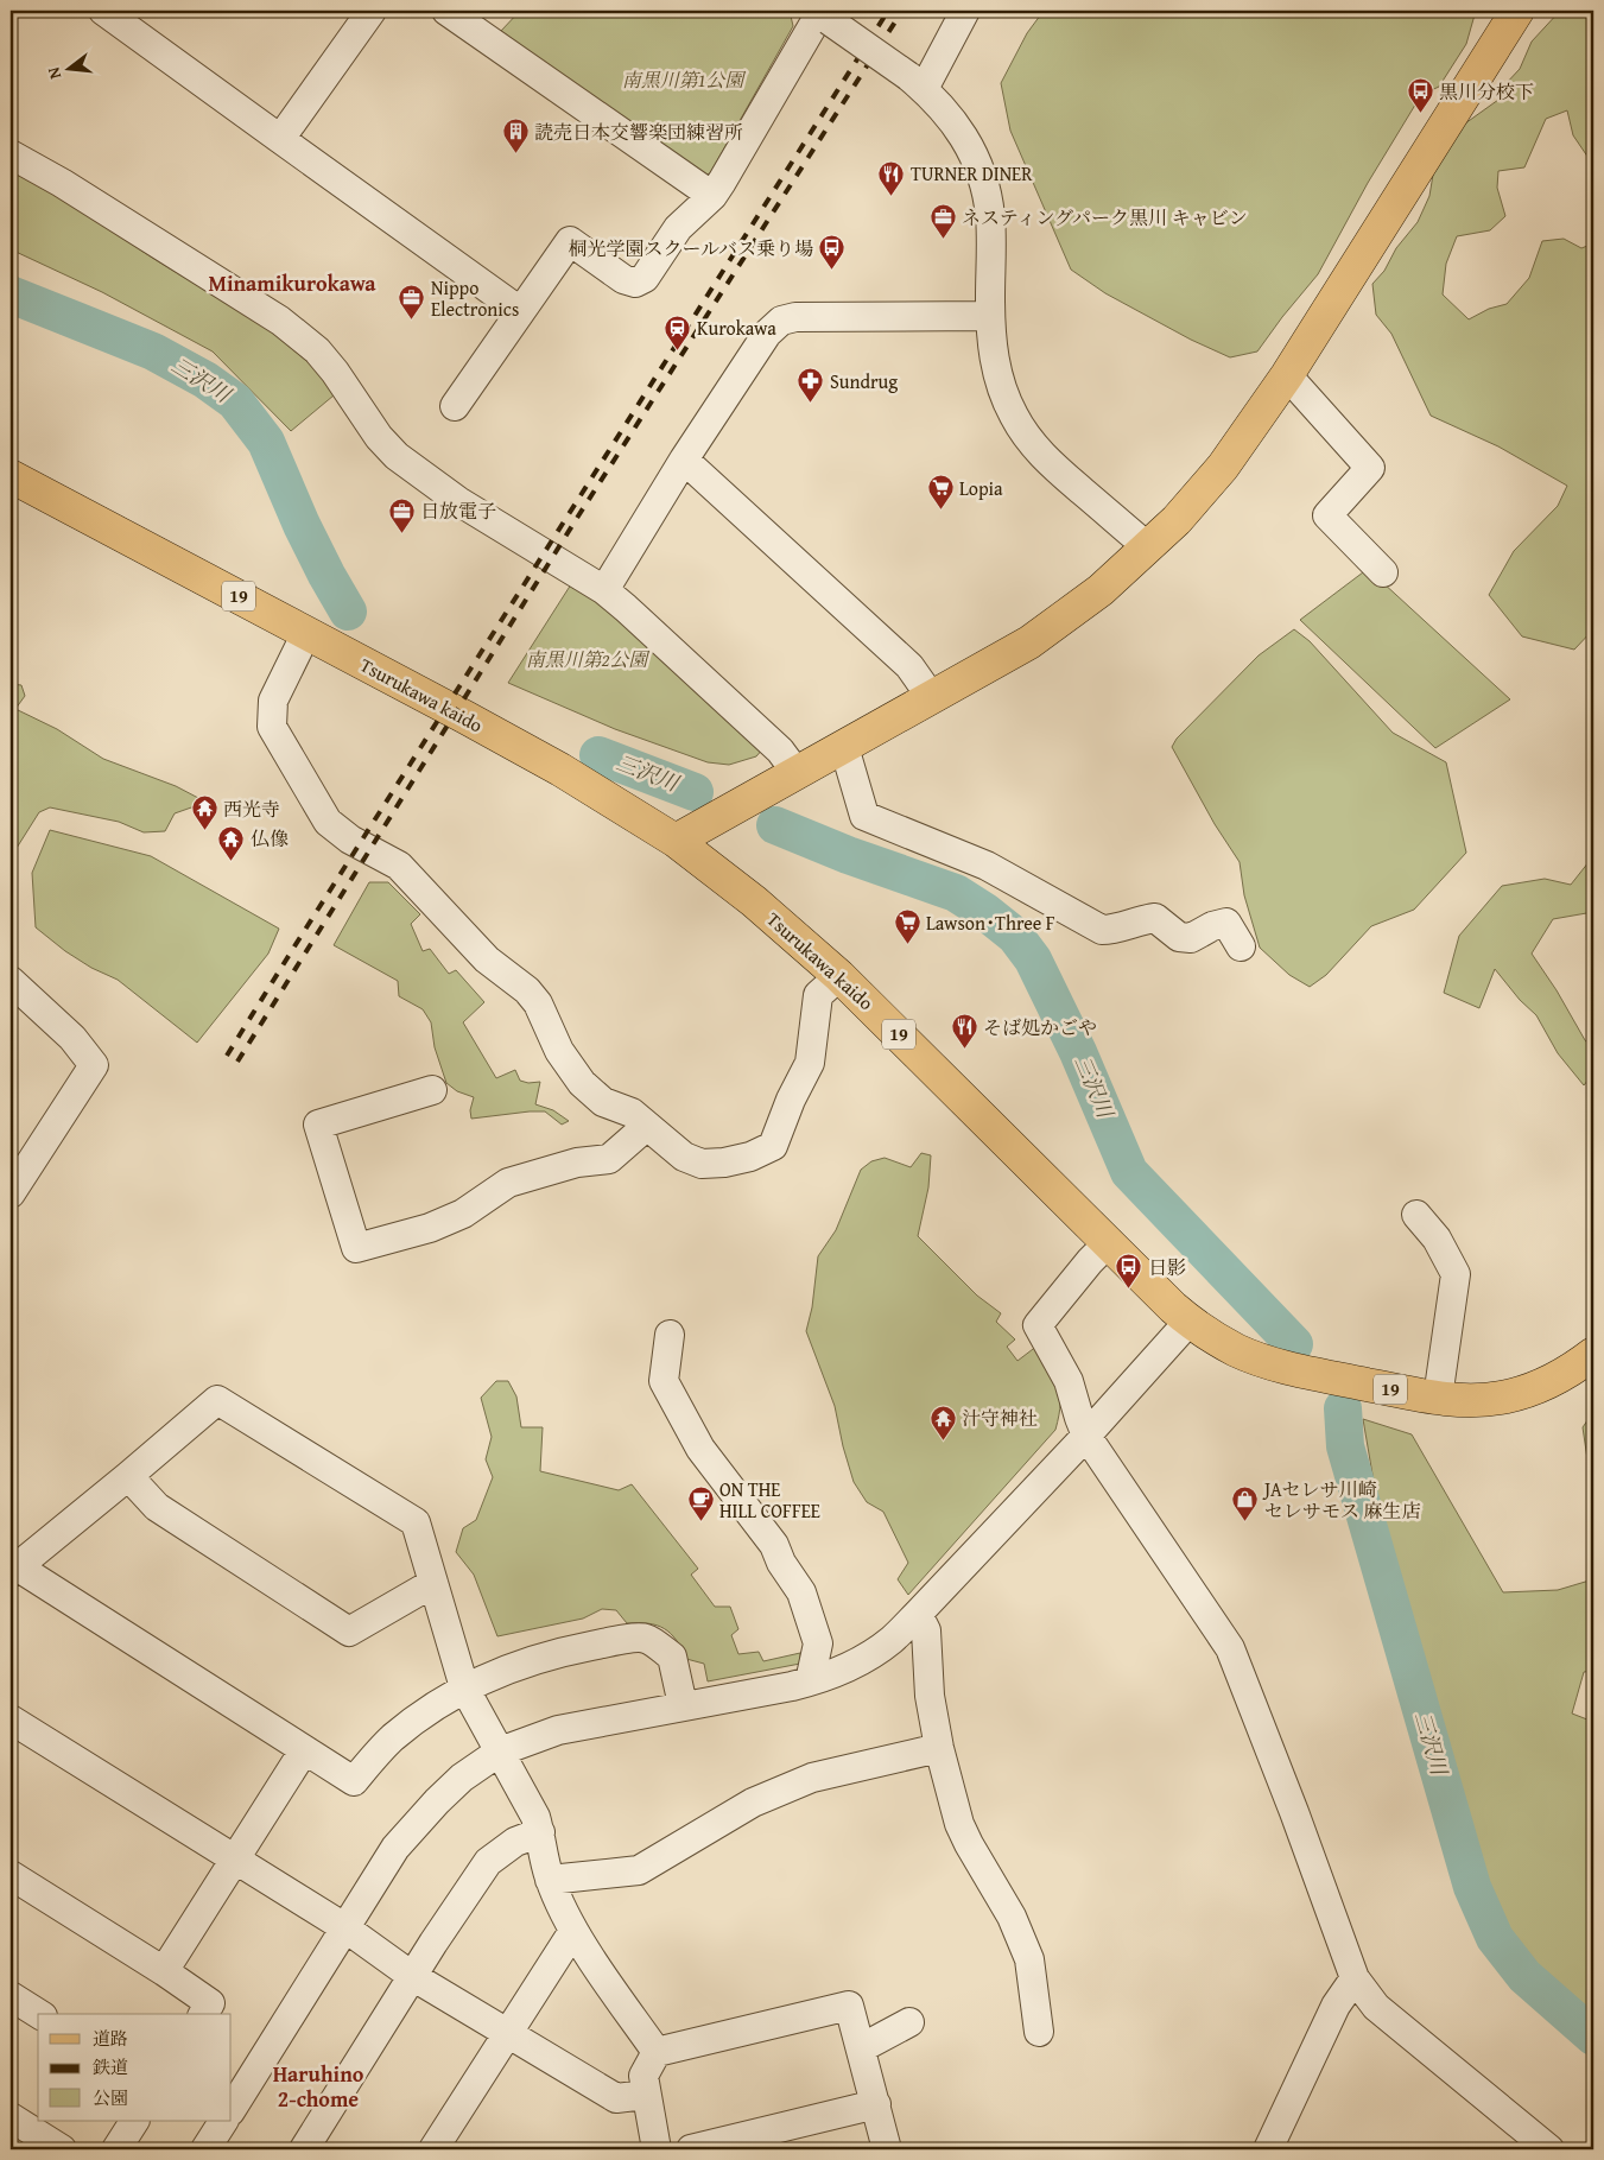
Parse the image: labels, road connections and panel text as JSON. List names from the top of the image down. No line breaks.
{"streets":{"main road":["19","Tsurukawa kaido"]},"districts":["Minamikurokawa","Haruhino 2-chome"],"water":["三沢川"],"parks":["南黒川第1公園","南黒川第2公園"],"places":{"bus stop":["黒川分校下","桐光学園スクールバス乗り場","日影"],"building":["読売日本交響楽団練習所"],"restaurant":["TURNER DINER","そば処かごや"],"office":["ネスティングパーク黒川 キャビン","Nippo Electronics","日放電子"],"station":["Kurokawa"],"pharmacy":["Sundrug"],"supermarket":["Lopia","Lawson･Three F"],"temple":["西光寺","仏像","汁守神社"],"cafe":["ON THE HILL COFFEE"],"shop":["JAセレサ川崎 セレサモス 麻生店"]},"legend":["道路","鉄道","公園"],"north":"left"}
